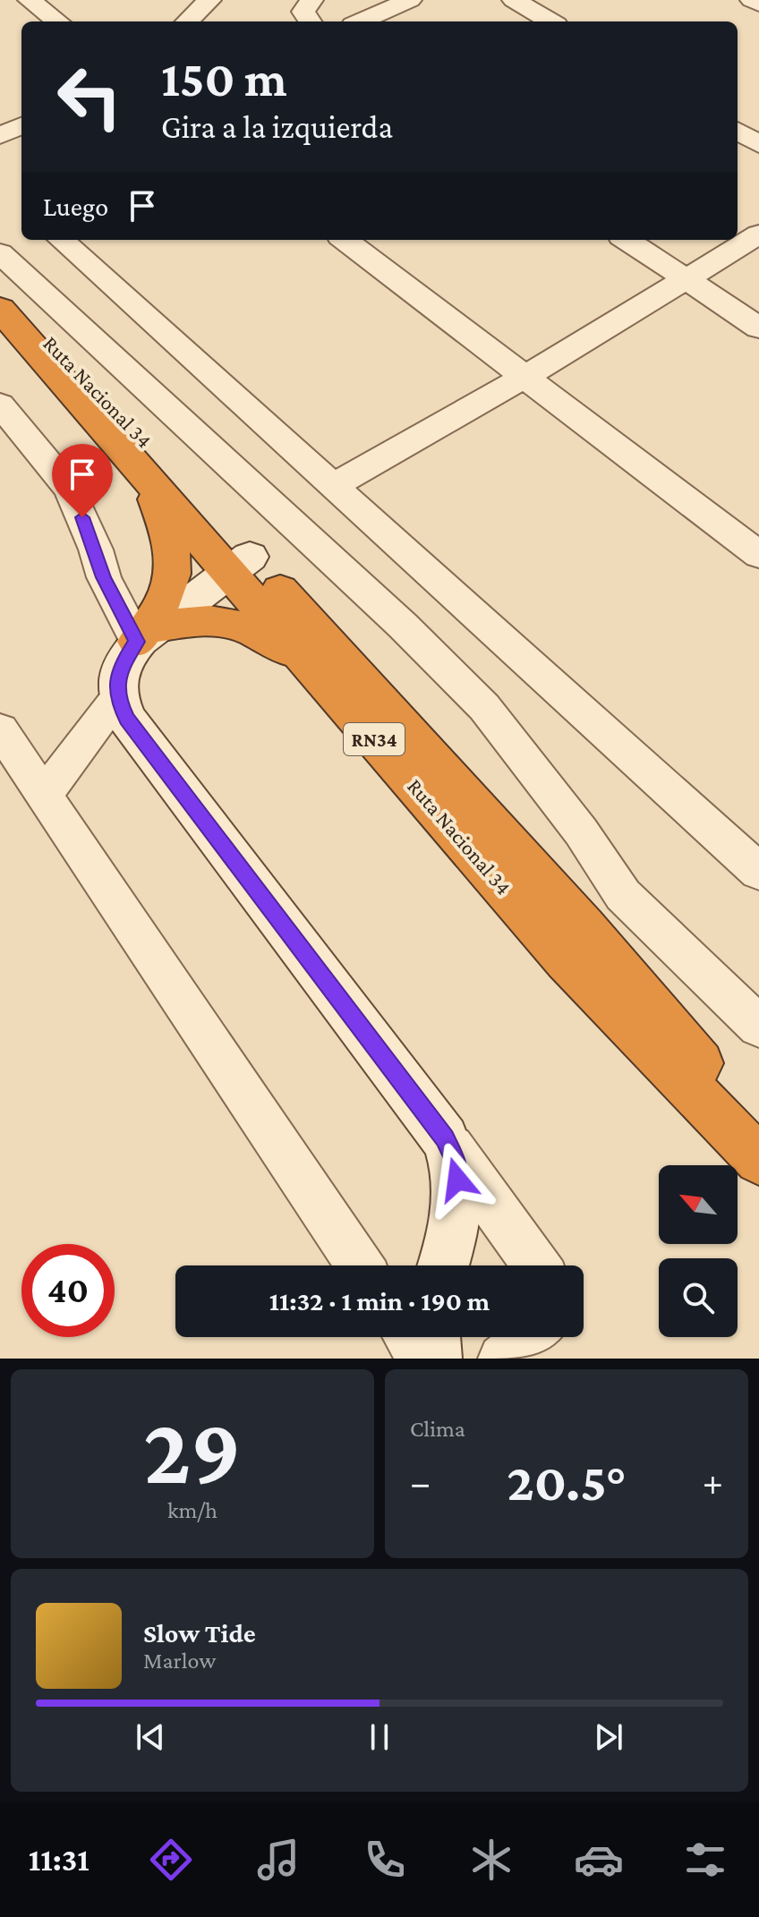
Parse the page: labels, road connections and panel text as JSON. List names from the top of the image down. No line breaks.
{"streets":{"highway":["Ruta Nacional 34","RN34"]},"north":"top left","page":{"turn":["150 m","Gira a la izquierda"],"then":"Luego","limit":"40","trip":"11:32 · 1 min · 190 m","tile":[["29","km/h"],"Clima"],"heat":["−","20.5°","+"],"song":["Slow Tide","Marlow"],"tabs":"11:31"}}
